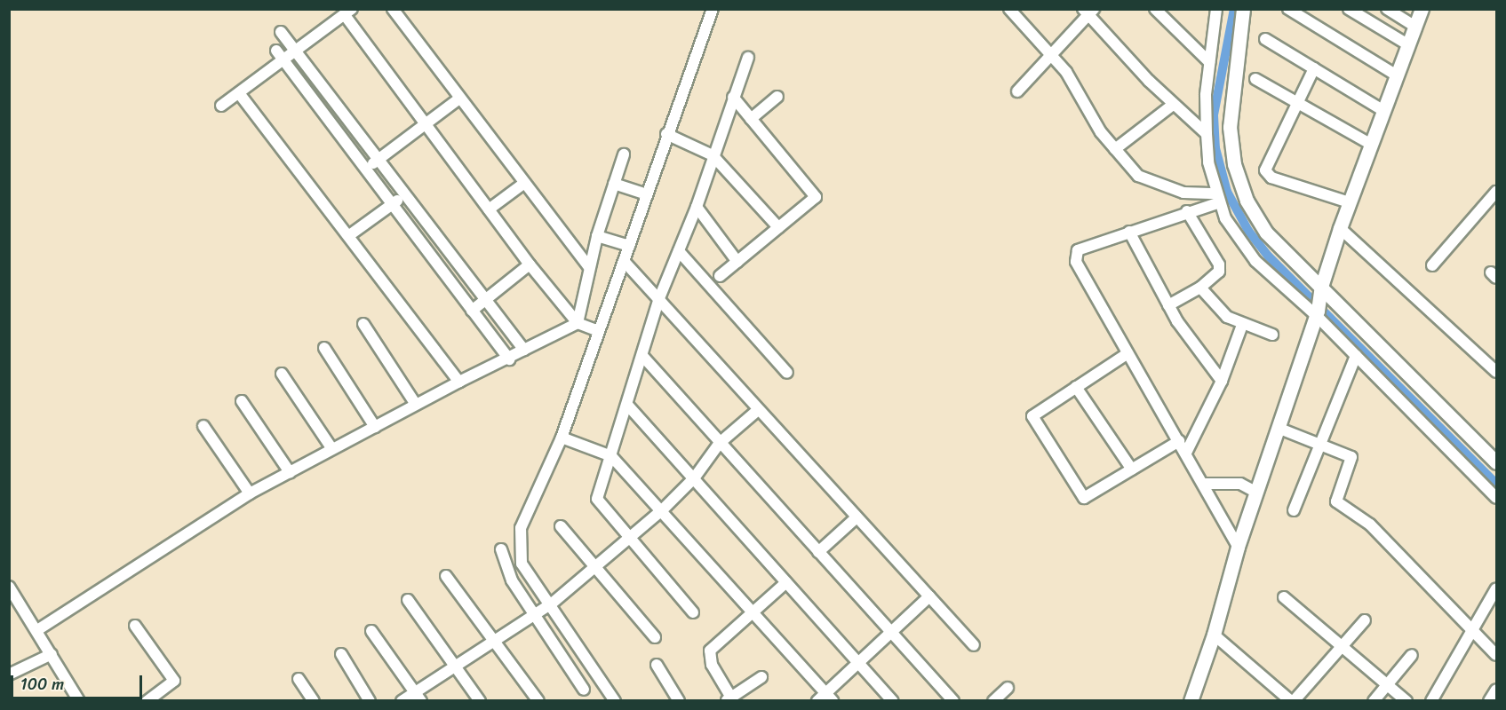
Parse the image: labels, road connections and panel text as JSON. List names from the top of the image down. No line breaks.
{"scale_bar":"100 m"}
